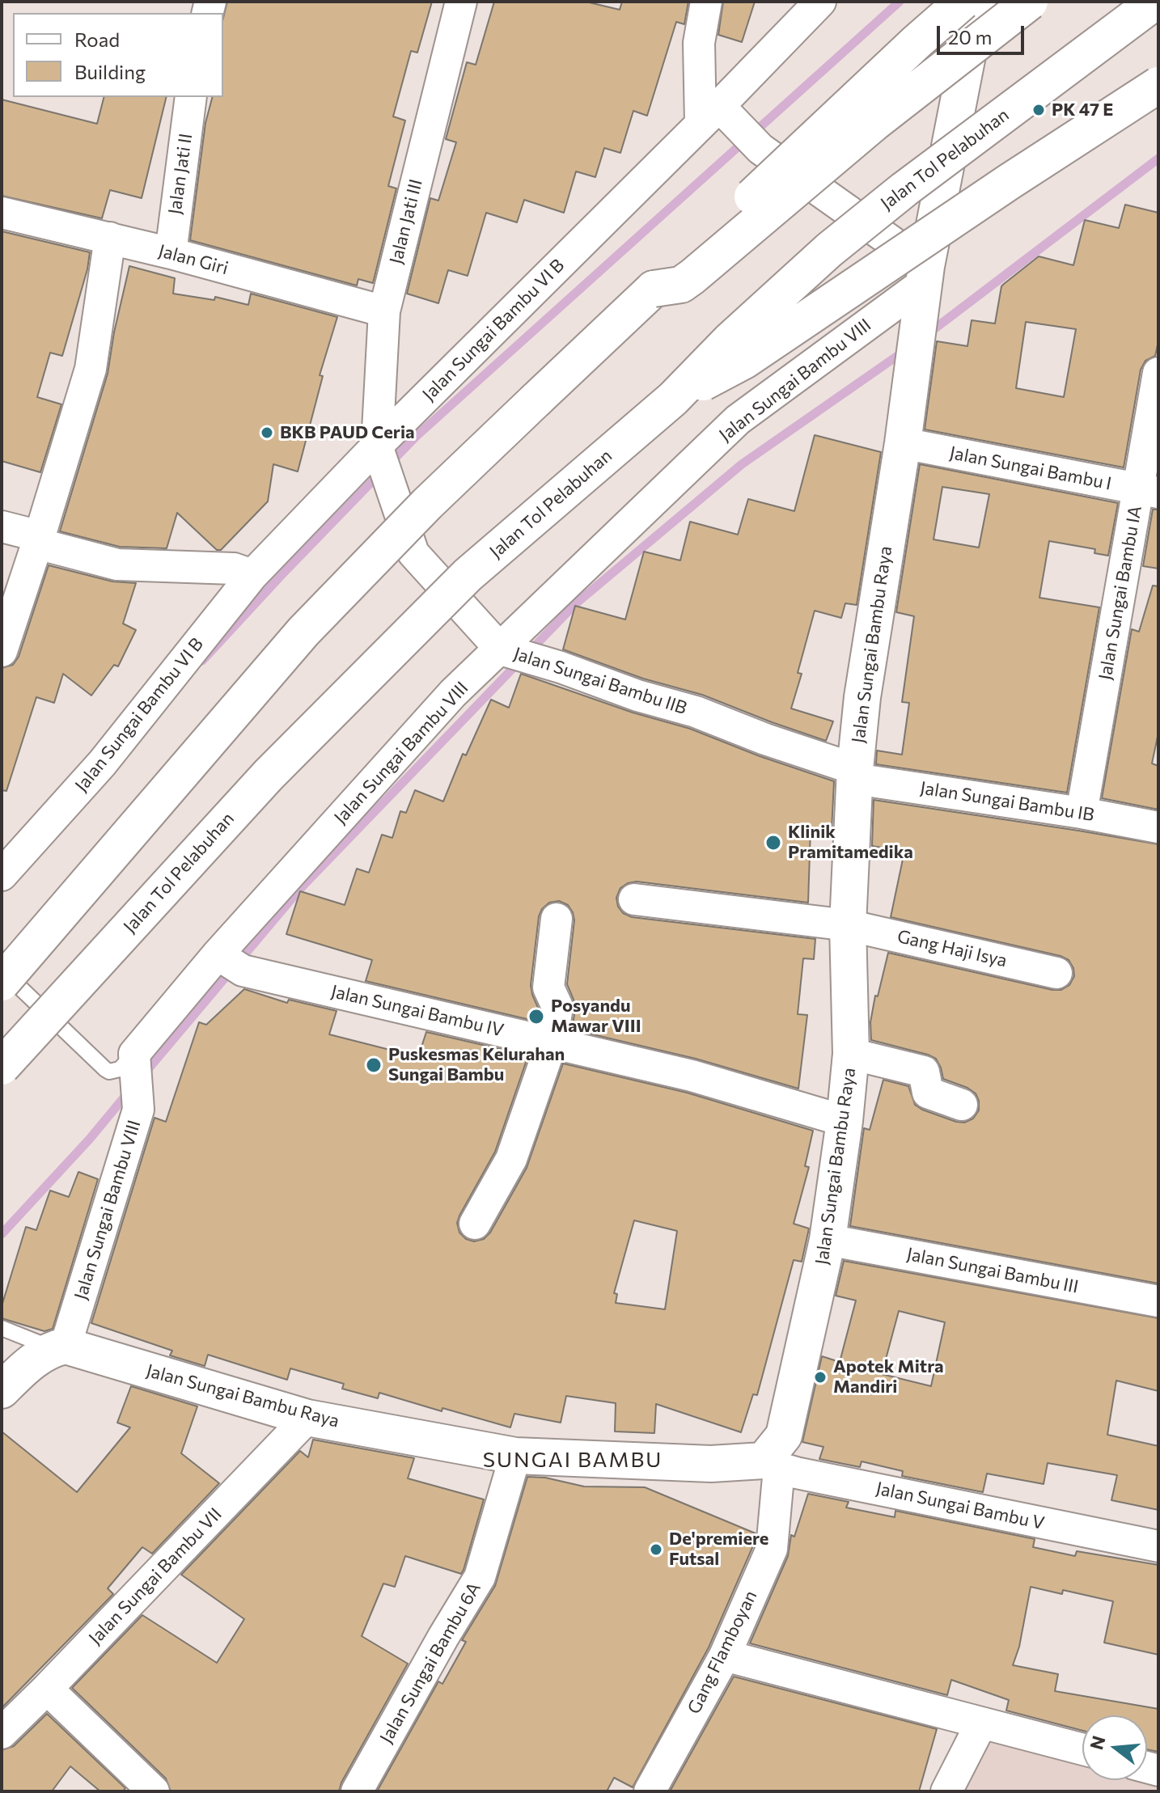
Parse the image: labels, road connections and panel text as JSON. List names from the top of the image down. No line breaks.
{"streets":{"main road":["Jalan Tol Pelabuhan","Jalan Sungai Bambu Raya"],"street":["Jalan Jati II","Jalan Jati III","Jalan Giri","Jalan Sungai Bambu VI B","Jalan Sungai Bambu VIII","Jalan Sungai Bambu I","Jalan Sungai Bambu IA","Jalan Sungai Bambu IIB","Jalan Sungai Bambu IB","Gang Haji Isya","Jalan Sungai Bambu IV","Jalan Sungai Bambu III","Jalan Sungai Bambu V","Jalan Sungai Bambu VII","Gang Flamboyan","Jalan Sungai Bambu 6A"]},"crossings":[["Jalan Jati II","Jalan Giri"],["Jalan Jati III","Jalan Giri"],["Jalan Jati III","Jalan Sungai Bambu VI B"],["Jalan Jati III","Jalan Sungai Bambu IIB"],["Jalan Sungai Bambu VI B","Jalan Sungai Bambu IIB"],["Jalan Sungai Bambu VIII","Jalan Sungai Bambu Raya"],["Jalan Sungai Bambu VIII","Jalan Sungai Bambu IIB"],["Jalan Sungai Bambu VIII","Jalan Sungai Bambu IV"],["Jalan Sungai Bambu I","Jalan Sungai Bambu IA"],["Jalan Sungai Bambu I","Jalan Sungai Bambu Raya"],["Jalan Sungai Bambu IA","Jalan Sungai Bambu IB"],["Jalan Sungai Bambu Raya","Jalan Sungai Bambu IIB"],["Jalan Sungai Bambu Raya","Jalan Sungai Bambu IB"],["Jalan Sungai Bambu Raya","Gang Haji Isya"],["Jalan Sungai Bambu Raya","Jalan Sungai Bambu IV"],["Jalan Sungai Bambu Raya","Jalan Sungai Bambu III"],["Jalan Sungai Bambu Raya","Jalan Sungai Bambu V"],["Jalan Sungai Bambu Raya","Jalan Sungai Bambu VII"],["Jalan Sungai Bambu Raya","Gang Flamboyan"],["Jalan Sungai Bambu Raya","Jalan Sungai Bambu 6A"],["Jalan Sungai Bambu IIB","Jalan Sungai Bambu IB"],["Jalan Sungai Bambu V","Gang Flamboyan"]],"districts":["SUNGAI BAMBU"],"places":["PK 47 E","BKB PAUD Ceria","Klinik Pramitamedika","Posyandu Mawar VIII","Puskesmas Kelurahan Sungai Bambu","Apotek Mitra Mandiri","De'premiere Futsal"],"legend":["Road","Building"],"scale_bar":"20 m","north":"left"}
